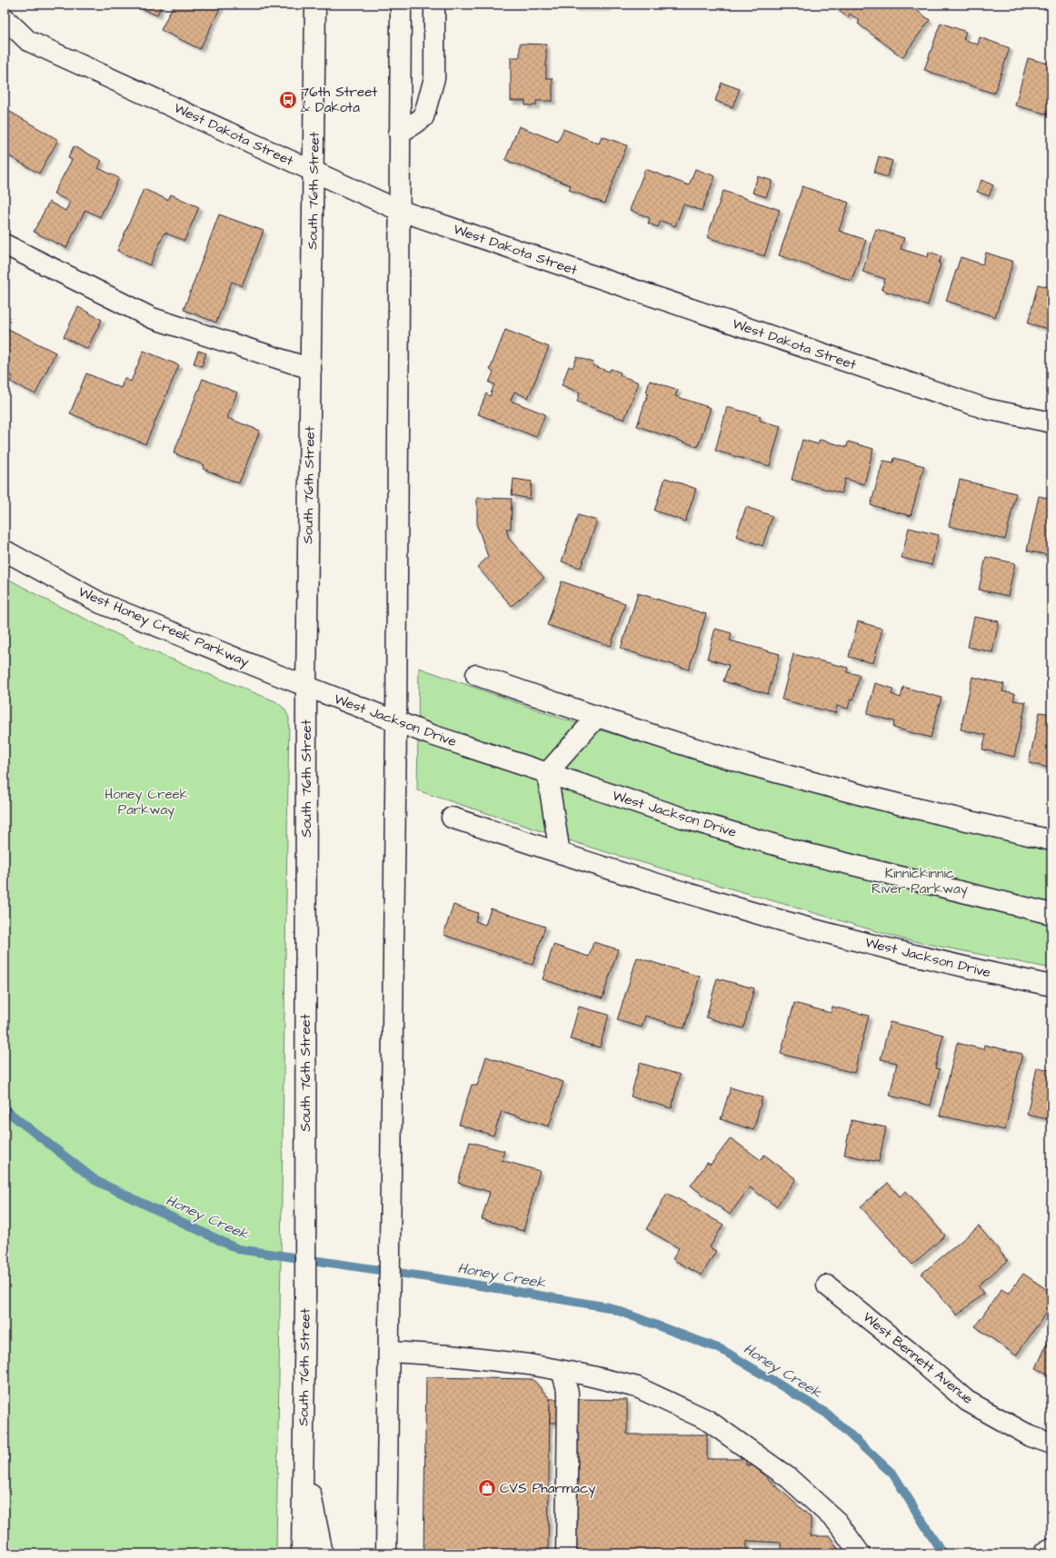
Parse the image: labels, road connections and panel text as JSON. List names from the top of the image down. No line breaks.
{"streets":{"street":["West Dakota Street","South 76th Street","West Honey Creek Parkway","West Jackson Drive","West Bennett Avenue"]},"crossings":[["West Dakota Street","South 76th Street"],["South 76th Street","West Honey Creek Parkway"],["South 76th Street","West Jackson Drive"],["West Honey Creek Parkway","West Jackson Drive"]],"water":["Honey Creek"],"parks":["Honey Creek Parkway","Kinnickinnic River Parkway"],"places":{"bus stop":["76th Street & Dakota"],"shop":["CVS Pharmacy"]}}
